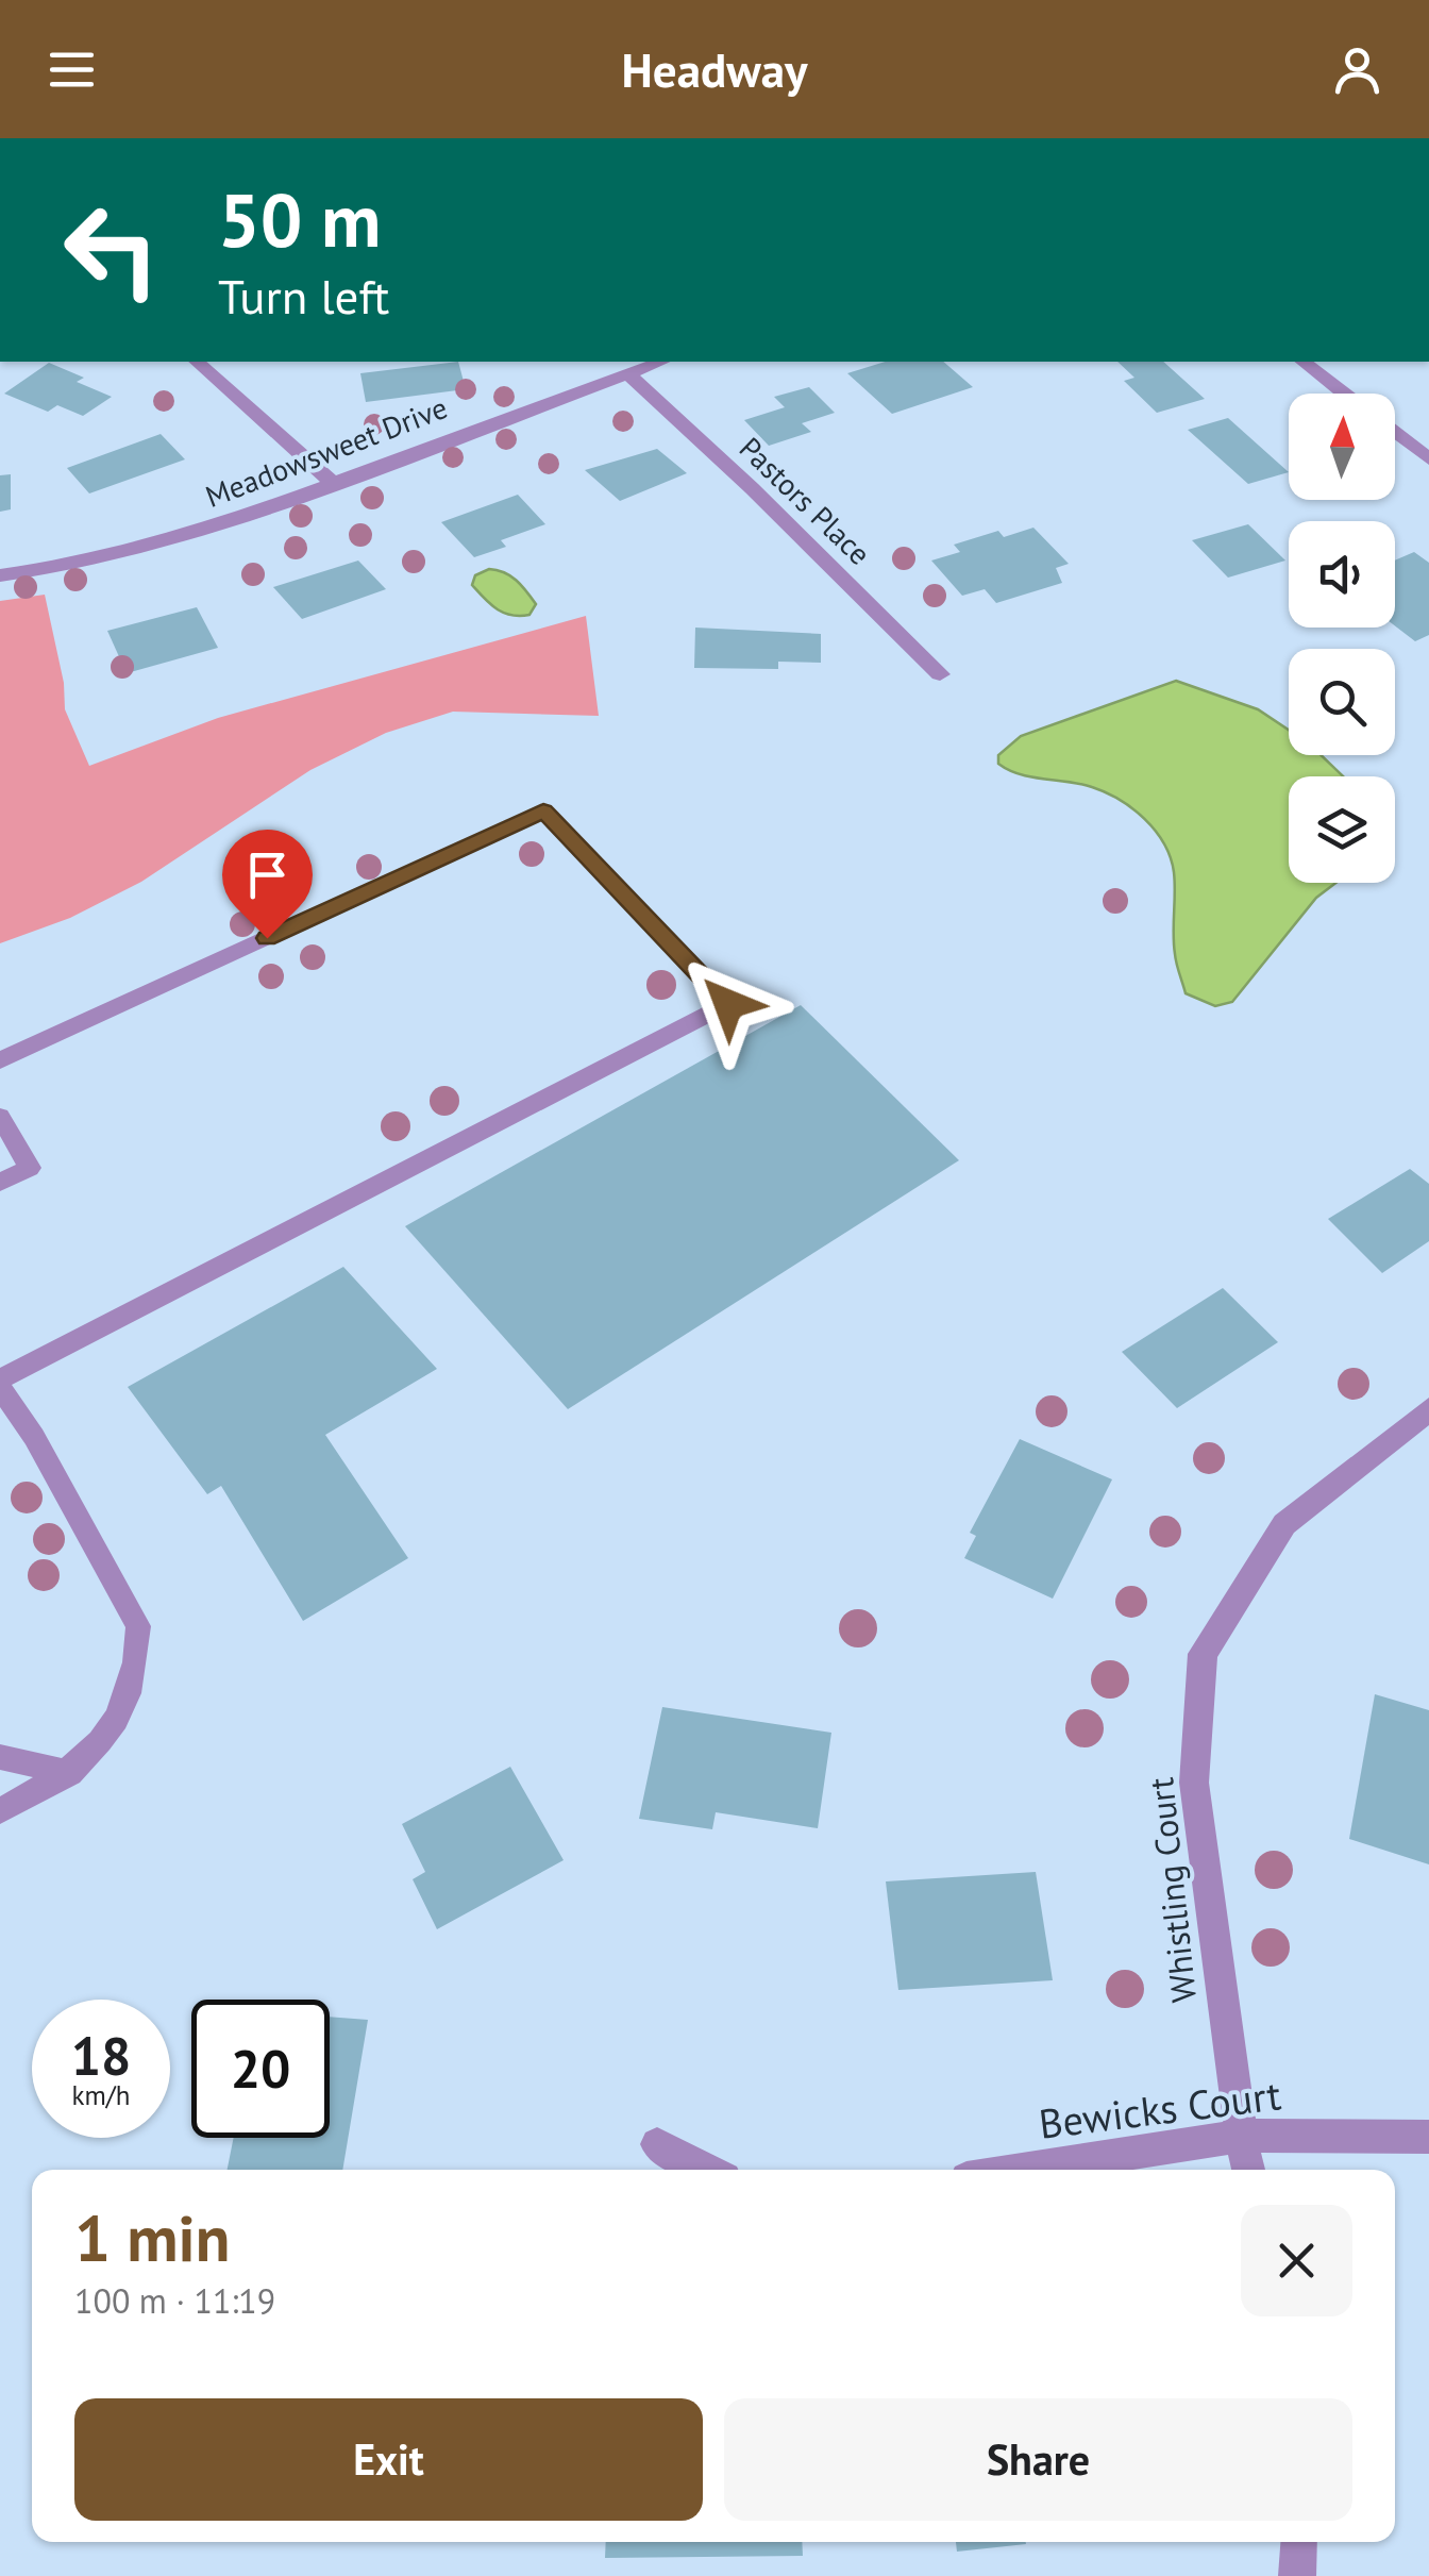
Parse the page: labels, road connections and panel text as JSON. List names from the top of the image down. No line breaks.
{"streets":{"street":["Meadowsweet Drive","Pastors Place","Whistling Court","Bewicks Court"]},"crossings":[["Meadowsweet Drive","Pastors Place"],["Whistling Court","Bewicks Court"]],"north":"top","page":{"header":"Headway","turn":["50 m","Turn left"],"speed":"18 km/h","limit":"20","heading":["1 min","100 m · 11:19"],"buttons":["Exit","Share"]}}
